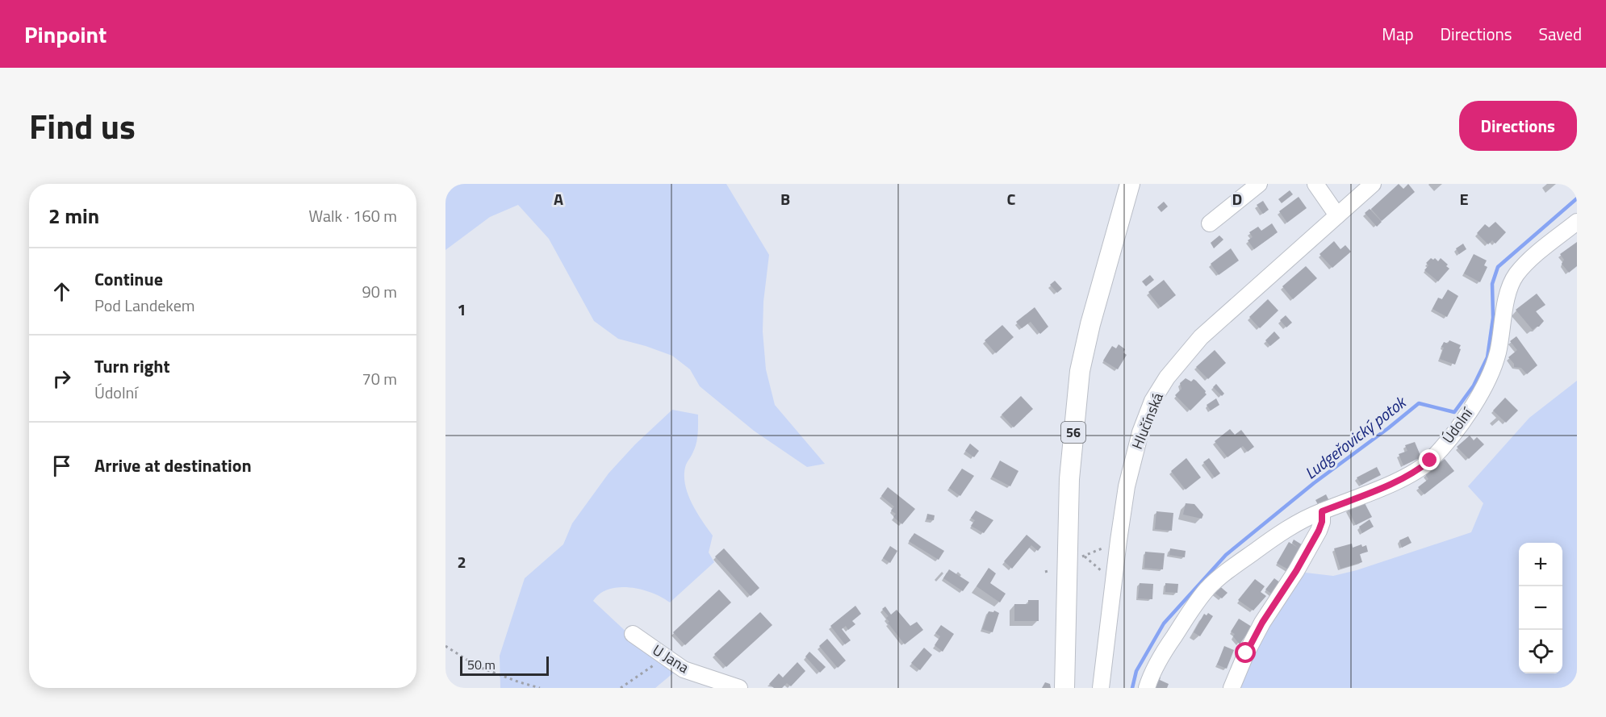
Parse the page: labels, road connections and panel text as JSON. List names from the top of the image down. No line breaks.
{"streets":{"main road":["56"],"street":["Hlučínská","Údolní","U Jana"]},"water":["Ludgeřovický potok"],"scale_bar":"50 m","page":{"header":"Pinpoint","nav":["Map","Directions","Saved"],"title":"Find us","buttons":"Directions","heading":["2 min","Walk · 160 m"],"list":[["Continue","Pod Landekem","90 m"],["Turn right","Údolní","70 m"],"Arrive at destination"],"map_buttons":["+","−"],"scale":"50 m"},"grid":{"columns":["A","B","C","D","E"],"rows":["1","2"]}}
